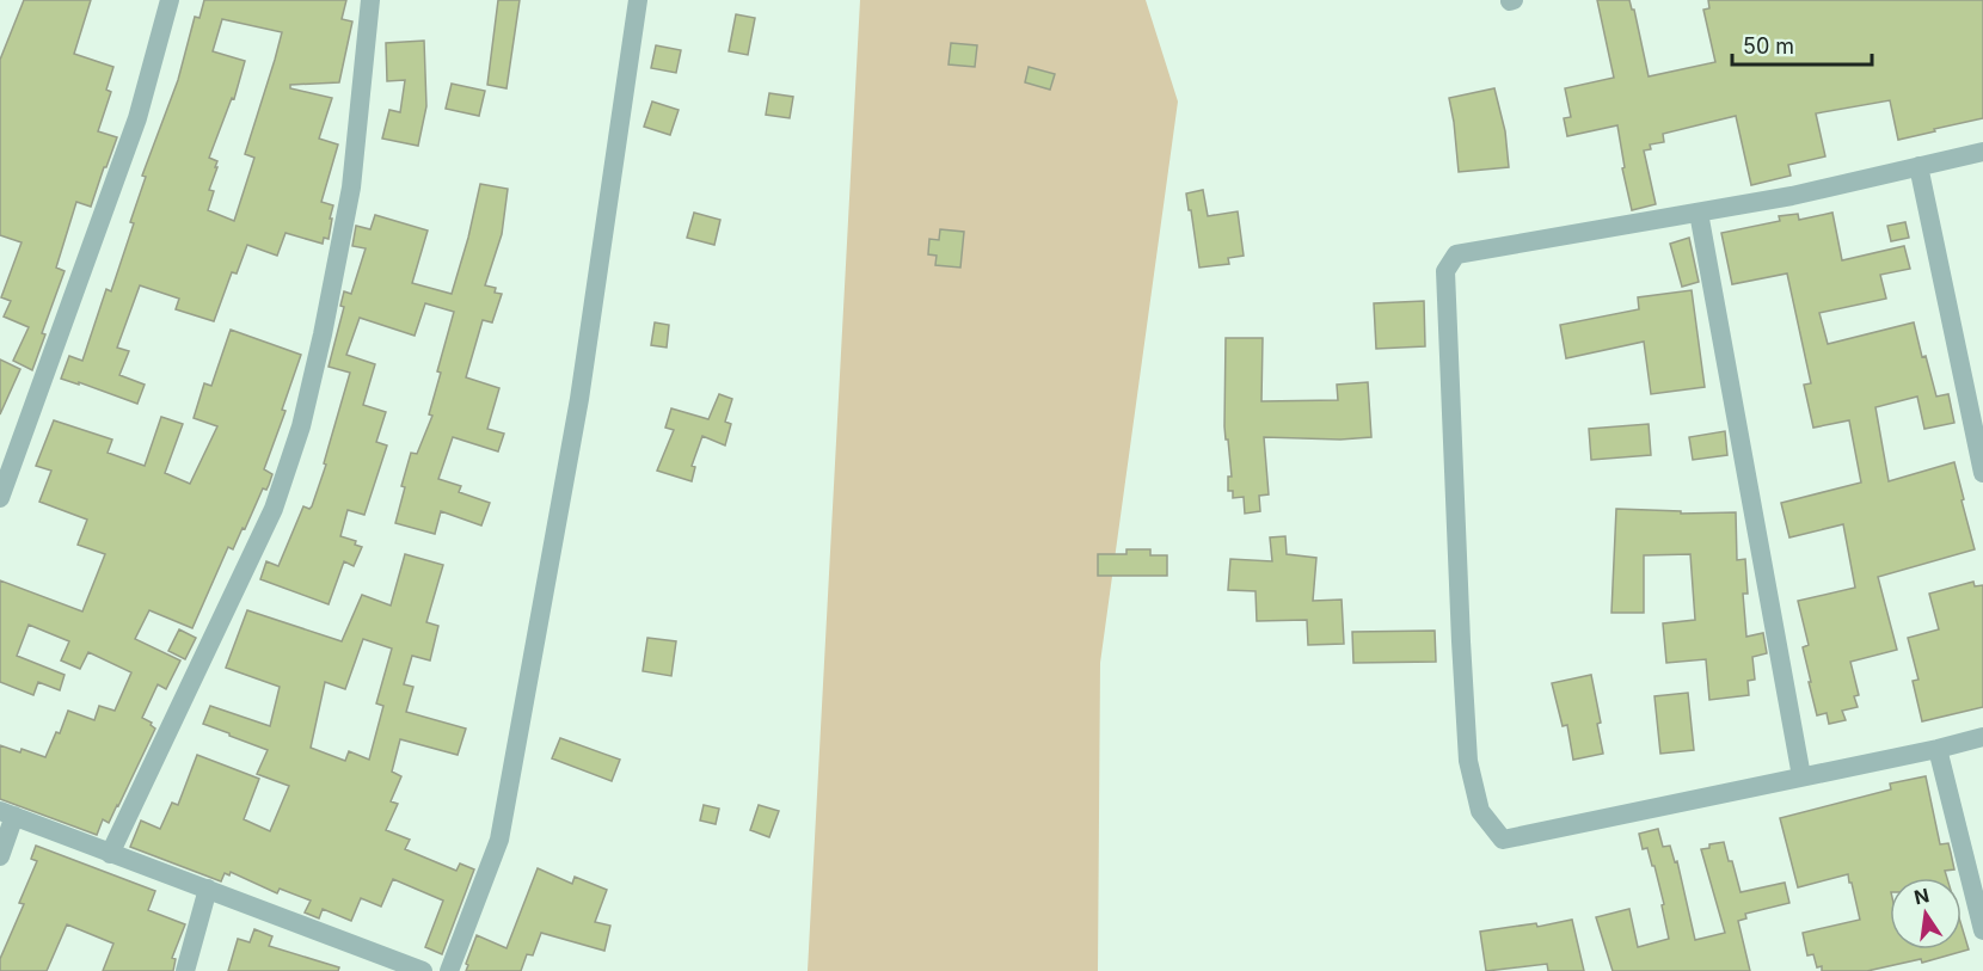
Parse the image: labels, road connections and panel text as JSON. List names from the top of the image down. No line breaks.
{"scale_bar":"50 m","north":"top"}
